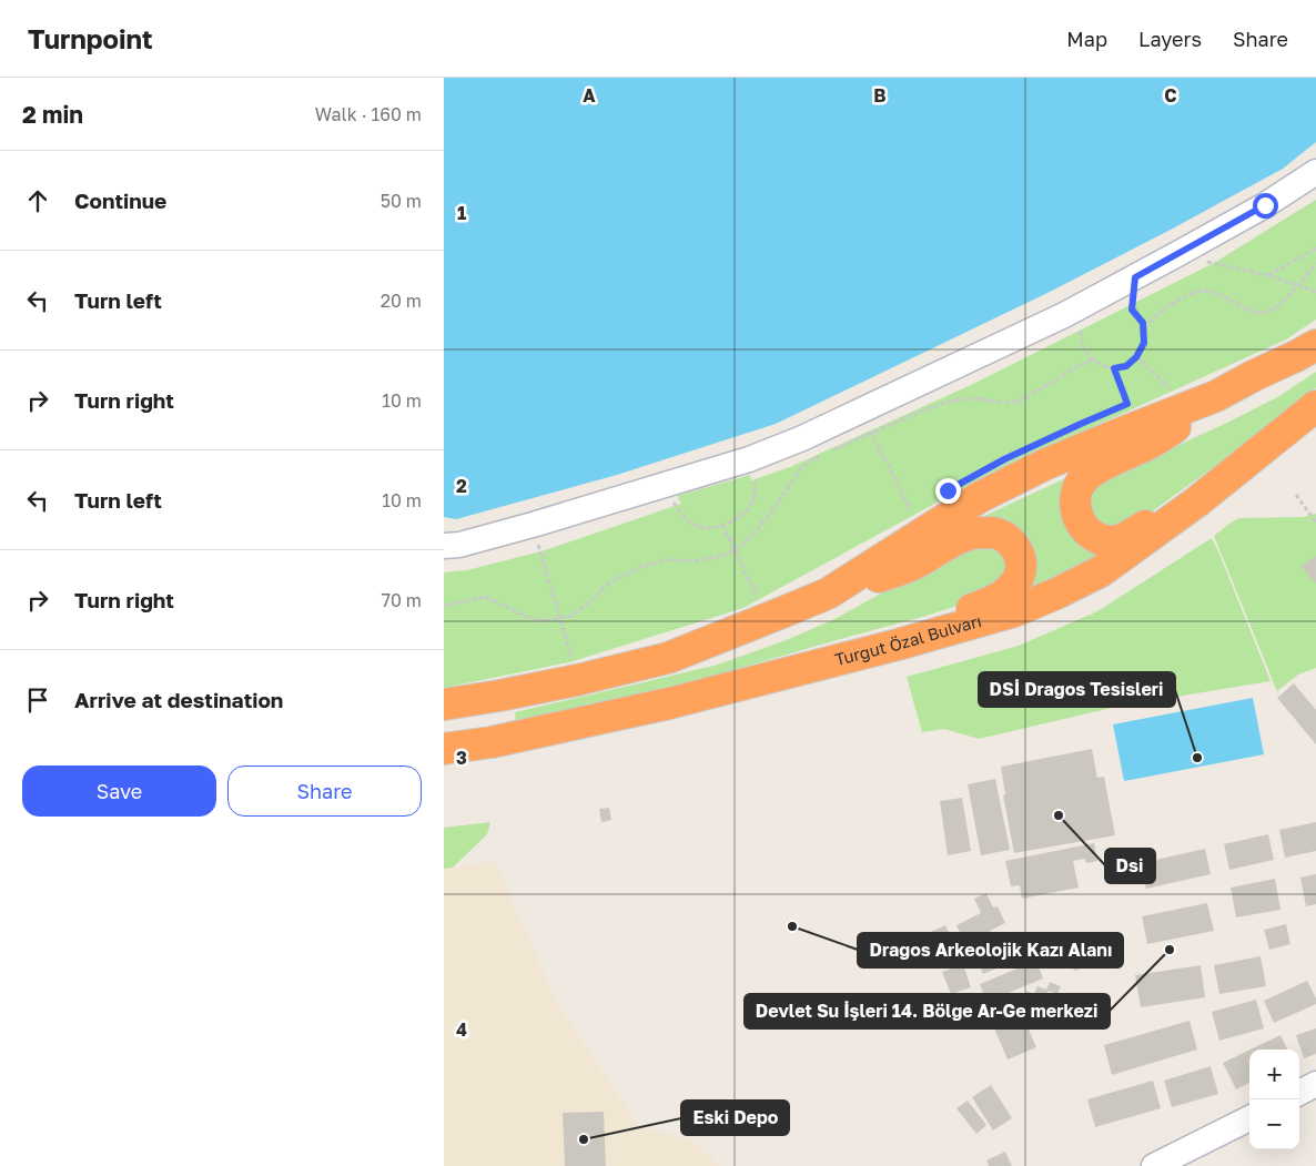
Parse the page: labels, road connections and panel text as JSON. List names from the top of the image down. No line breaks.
{"streets":{"highway":["Turgut Özal Bulvarı"]},"places":["DSİ Dragos Tesisleri","Dsi","Dragos Arkeolojik Kazı Alanı","Devlet Su İşleri 14. Bölge Ar-Ge merkezi","Eski Depo"],"page":{"header":"Turnpoint","nav":["Map","Layers","Share"],"heading":["2 min","Walk · 160 m"],"list":[["Continue","50 m"],["Turn left","20 m"],["Turn right","10 m"],["Turn left","10 m"],["Turn right","70 m"],"Arrive at destination"],"buttons":["Save","Share"],"map_buttons":["+","−"]},"grid":{"columns":["A","B","C"],"rows":["1","2","3","4"]}}
